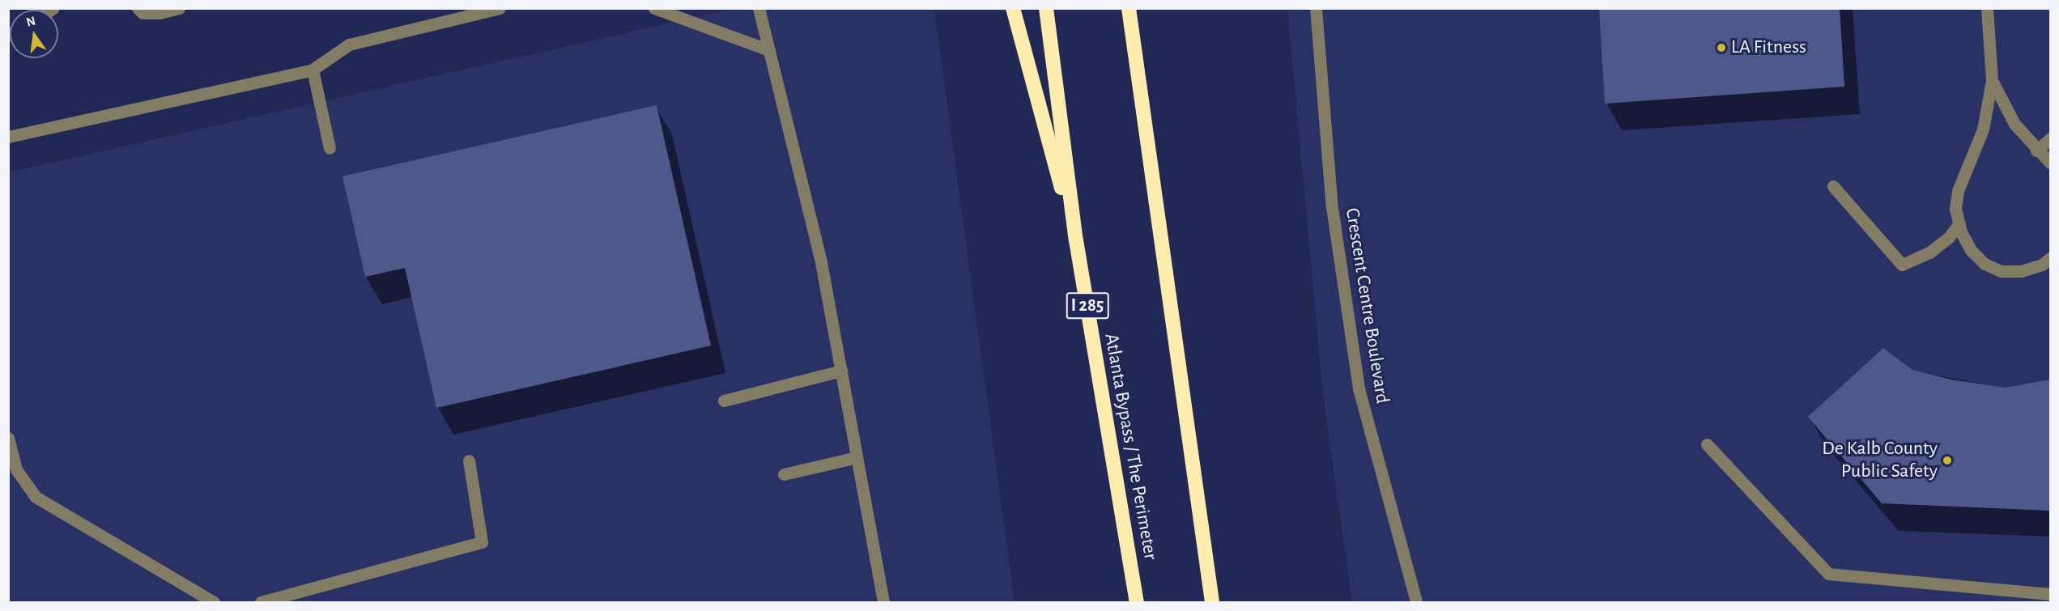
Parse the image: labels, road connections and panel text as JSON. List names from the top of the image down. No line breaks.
{"streets":{"highway":["I 285","Atlanta Bypass / The Perimeter"],"street":["Crescent Centre Boulevard"]},"places":["LA Fitness","De Kalb County Public Safety"],"north":"top"}
